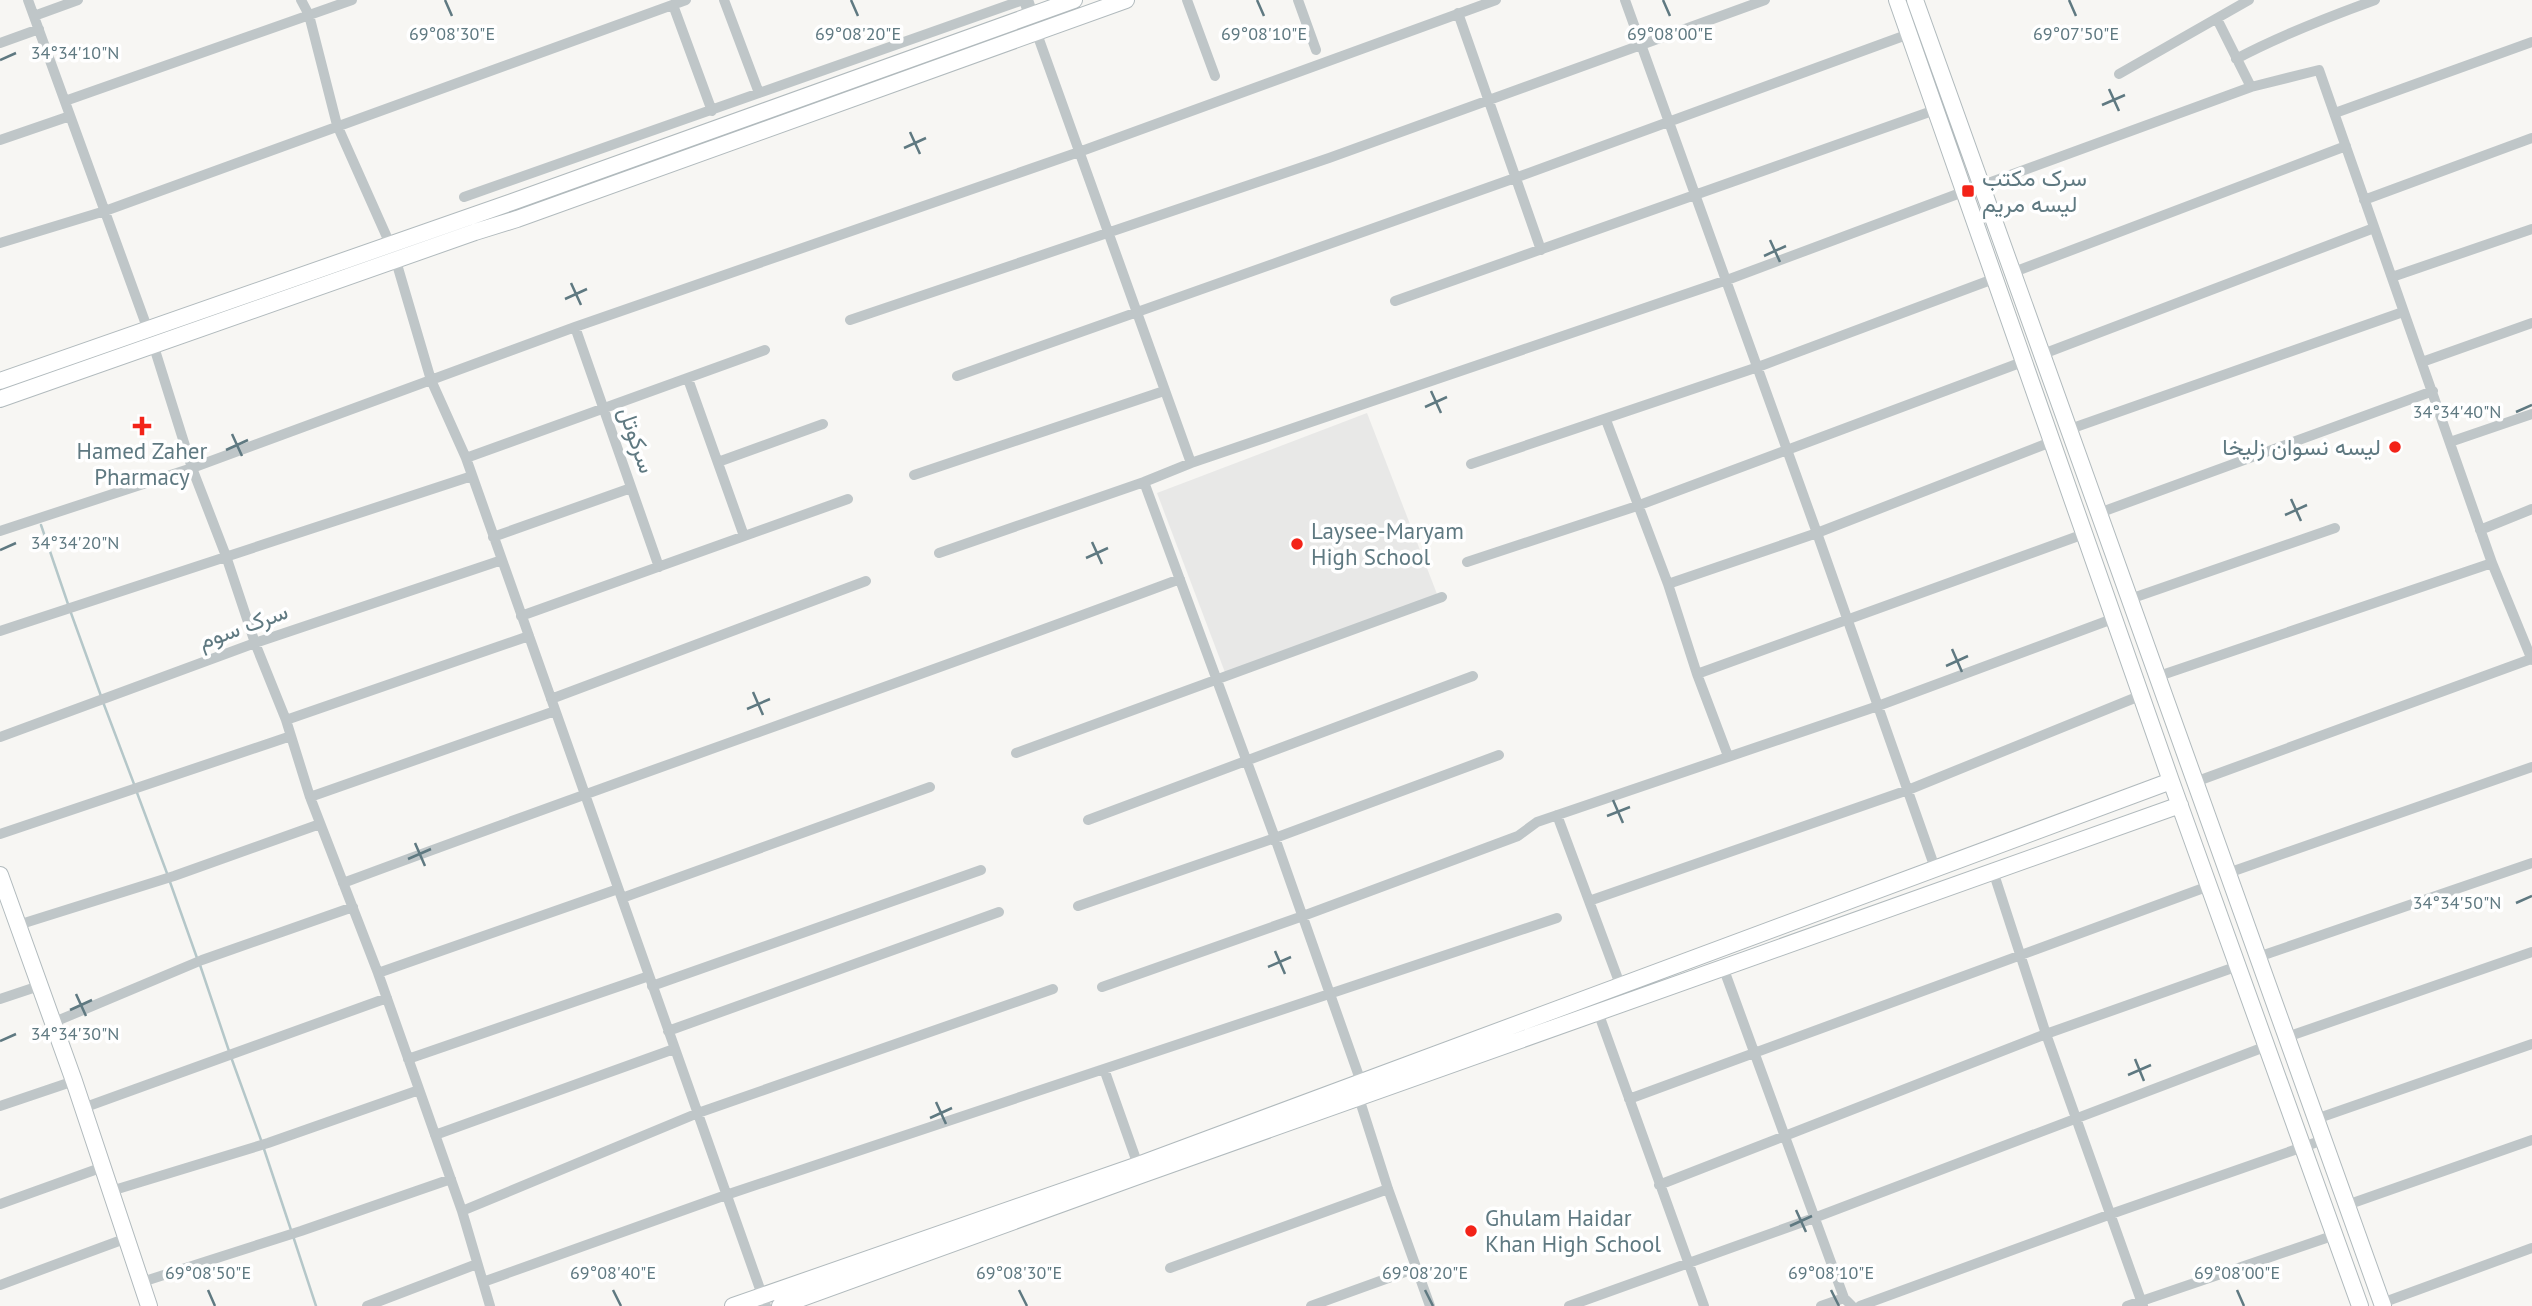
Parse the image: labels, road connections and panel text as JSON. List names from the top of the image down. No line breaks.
{"streets":{"street":["سرکوتل","سرک سوم"]},"places":{"transit":["سرک مکتب لیسه مریم"],"health":["Hamed Zaher Pharmacy"],"other":["لیسه نسوان زلیخا","Laysee-Maryam High School","Ghulam Haidar Khan High School"]},"coordinates":["69°08'30\"E","69°08'20\"E","69°08'10\"E","69°08'00\"E","69°07'50\"E","34°34'10\"N","34°34'40\"N","34°34'20\"N","34°34'50\"N","34°34'30\"N","69°08'50\"E","69°08'40\"E"]}
